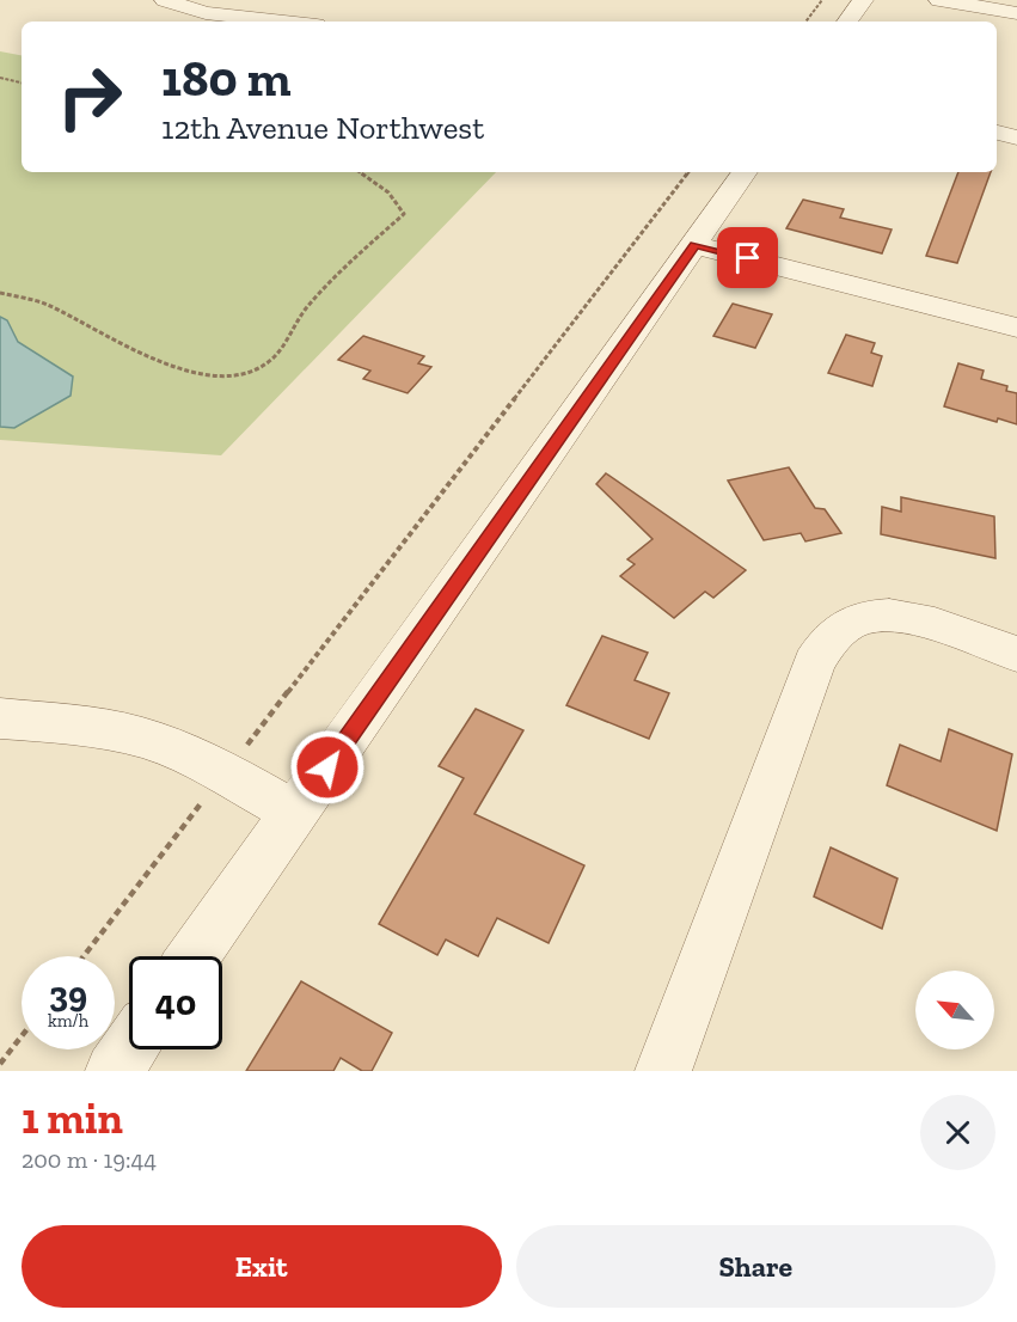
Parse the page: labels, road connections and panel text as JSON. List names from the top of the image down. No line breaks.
{"north":"top left","page":{"turn":["180 m","12th Avenue Northwest"],"speed":"39 km/h","limit":"40","heading":["1 min","200 m · 19:44"],"buttons":["Exit","Share"]}}
